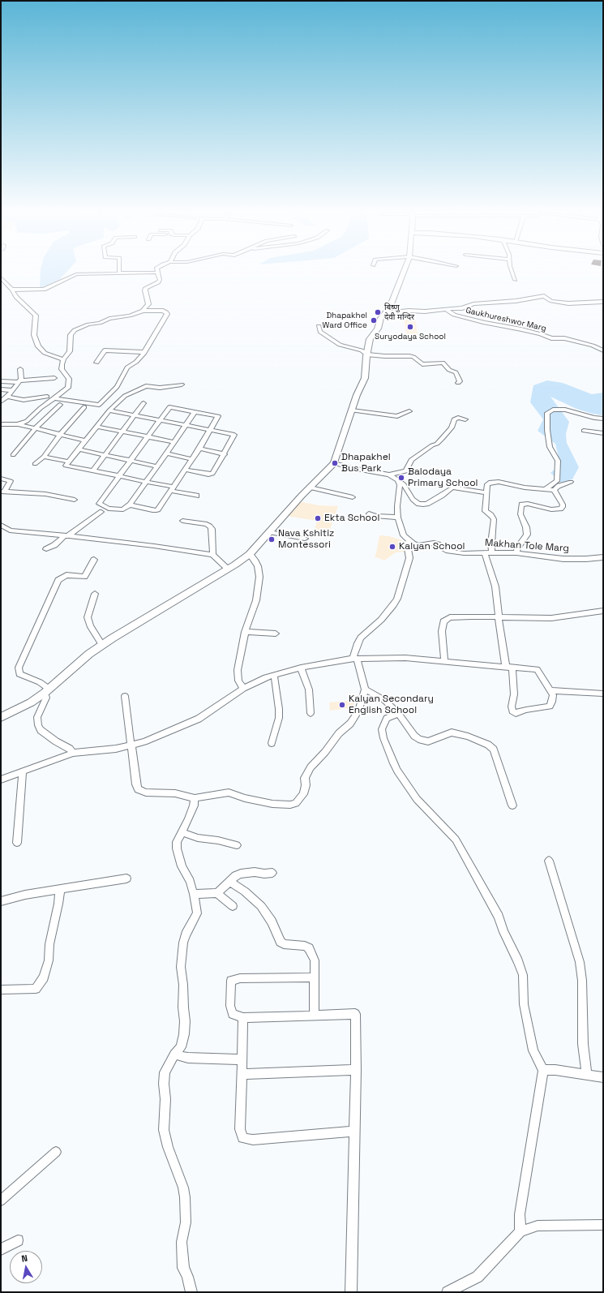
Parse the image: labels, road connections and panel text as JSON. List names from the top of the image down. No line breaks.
{"streets":{"street":["Gaukhureshwor Marg","Makhan Tole Marg"]},"places":["बिष्णु देवी मन्दिर","Dhapakhel Ward Office","Suryodaya School","Dhapakhel Bus Park","Balodaya Primary School","Ekta School","Nava Kshitiz Montessori","Kalyan School","Kalyan Secondary English School"],"north":"top"}
